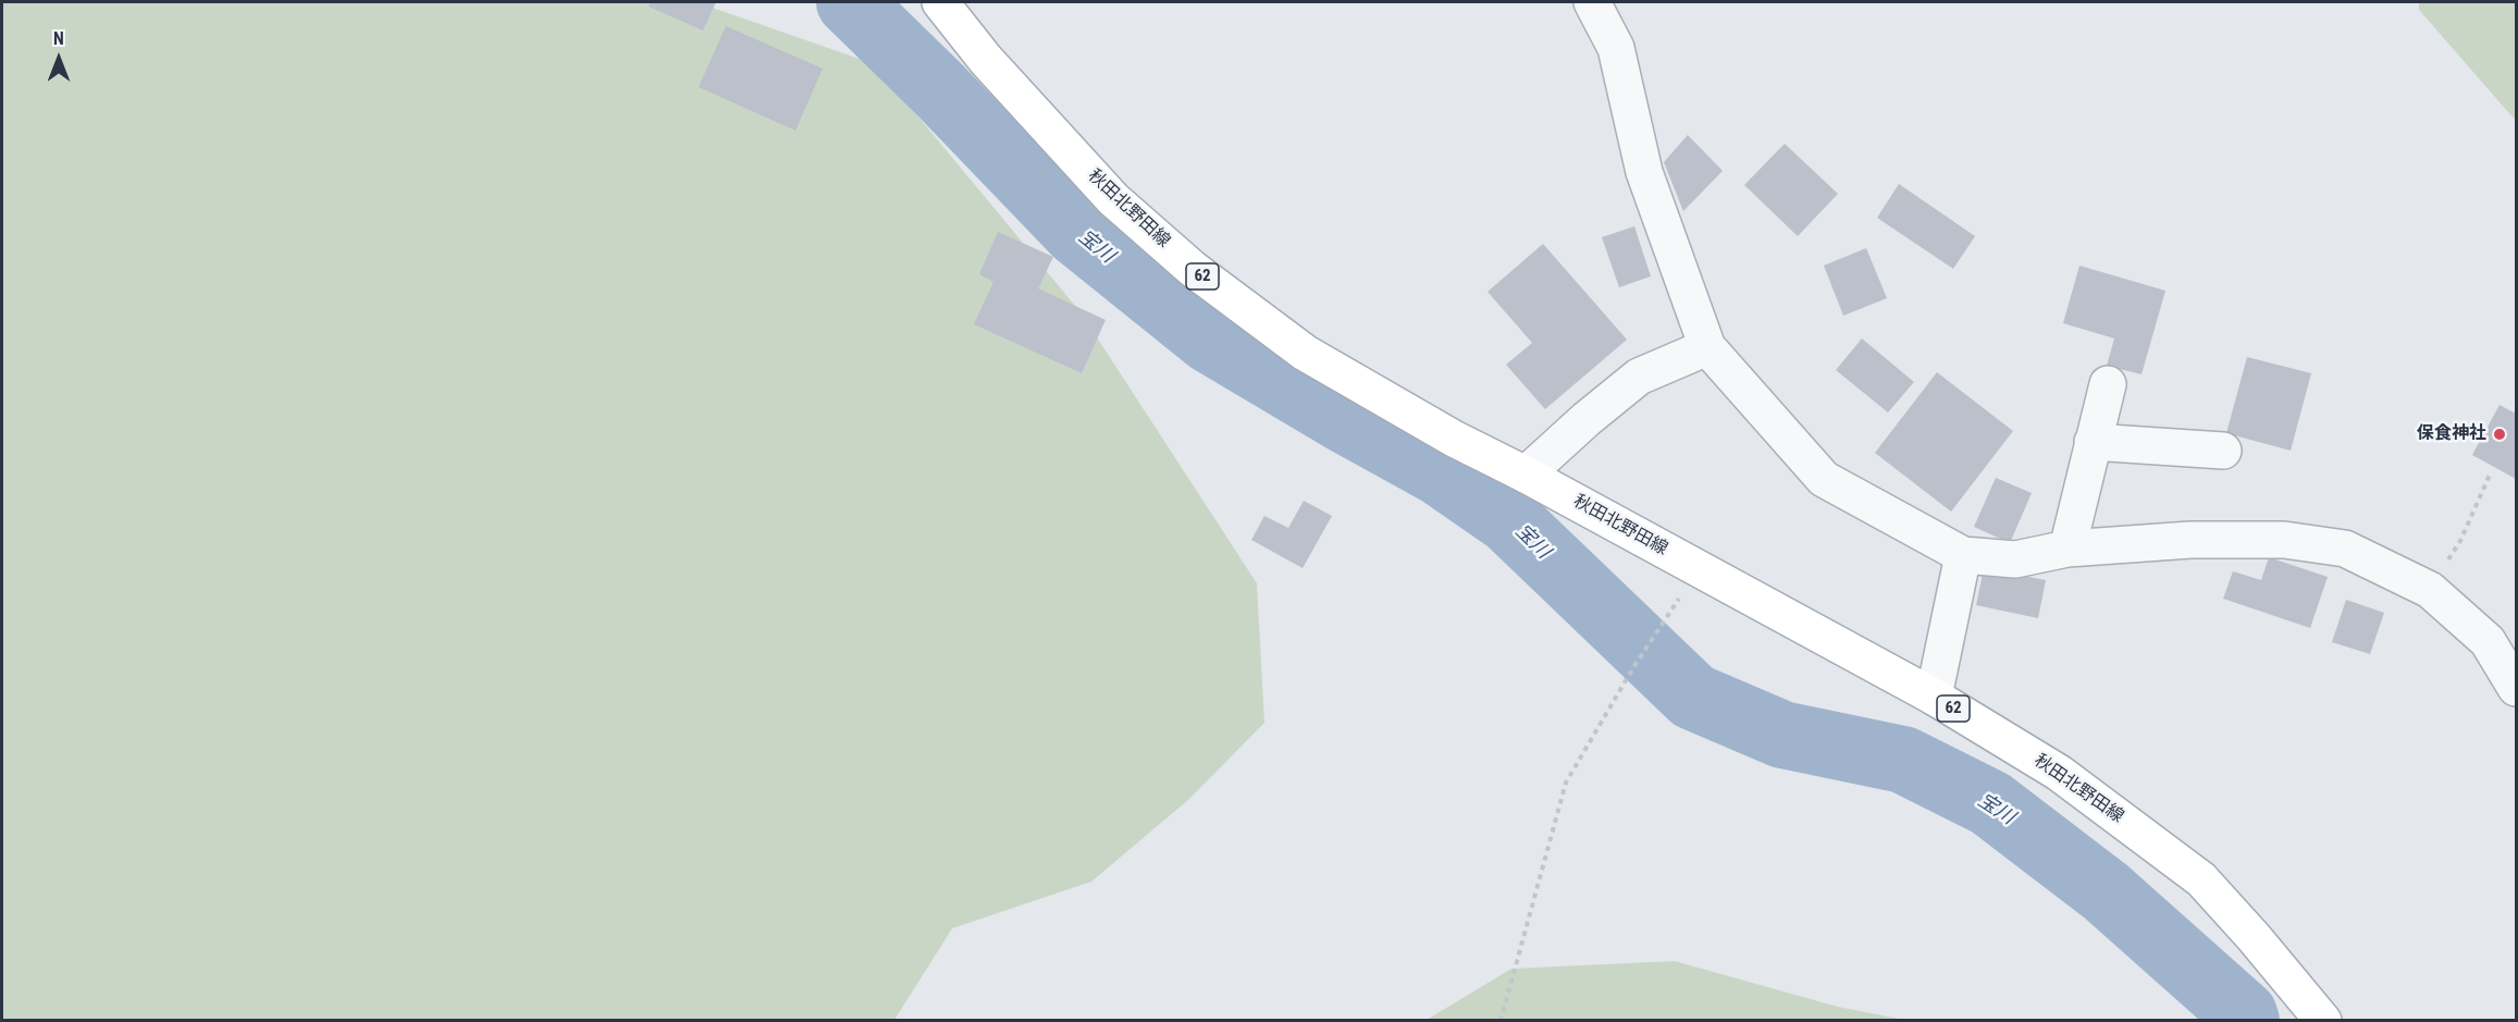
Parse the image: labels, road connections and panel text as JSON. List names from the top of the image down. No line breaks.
{"streets":{"main road":["秋田北野田線","62"]},"water":["宝川"],"places":["保食神社"],"north":"top"}
